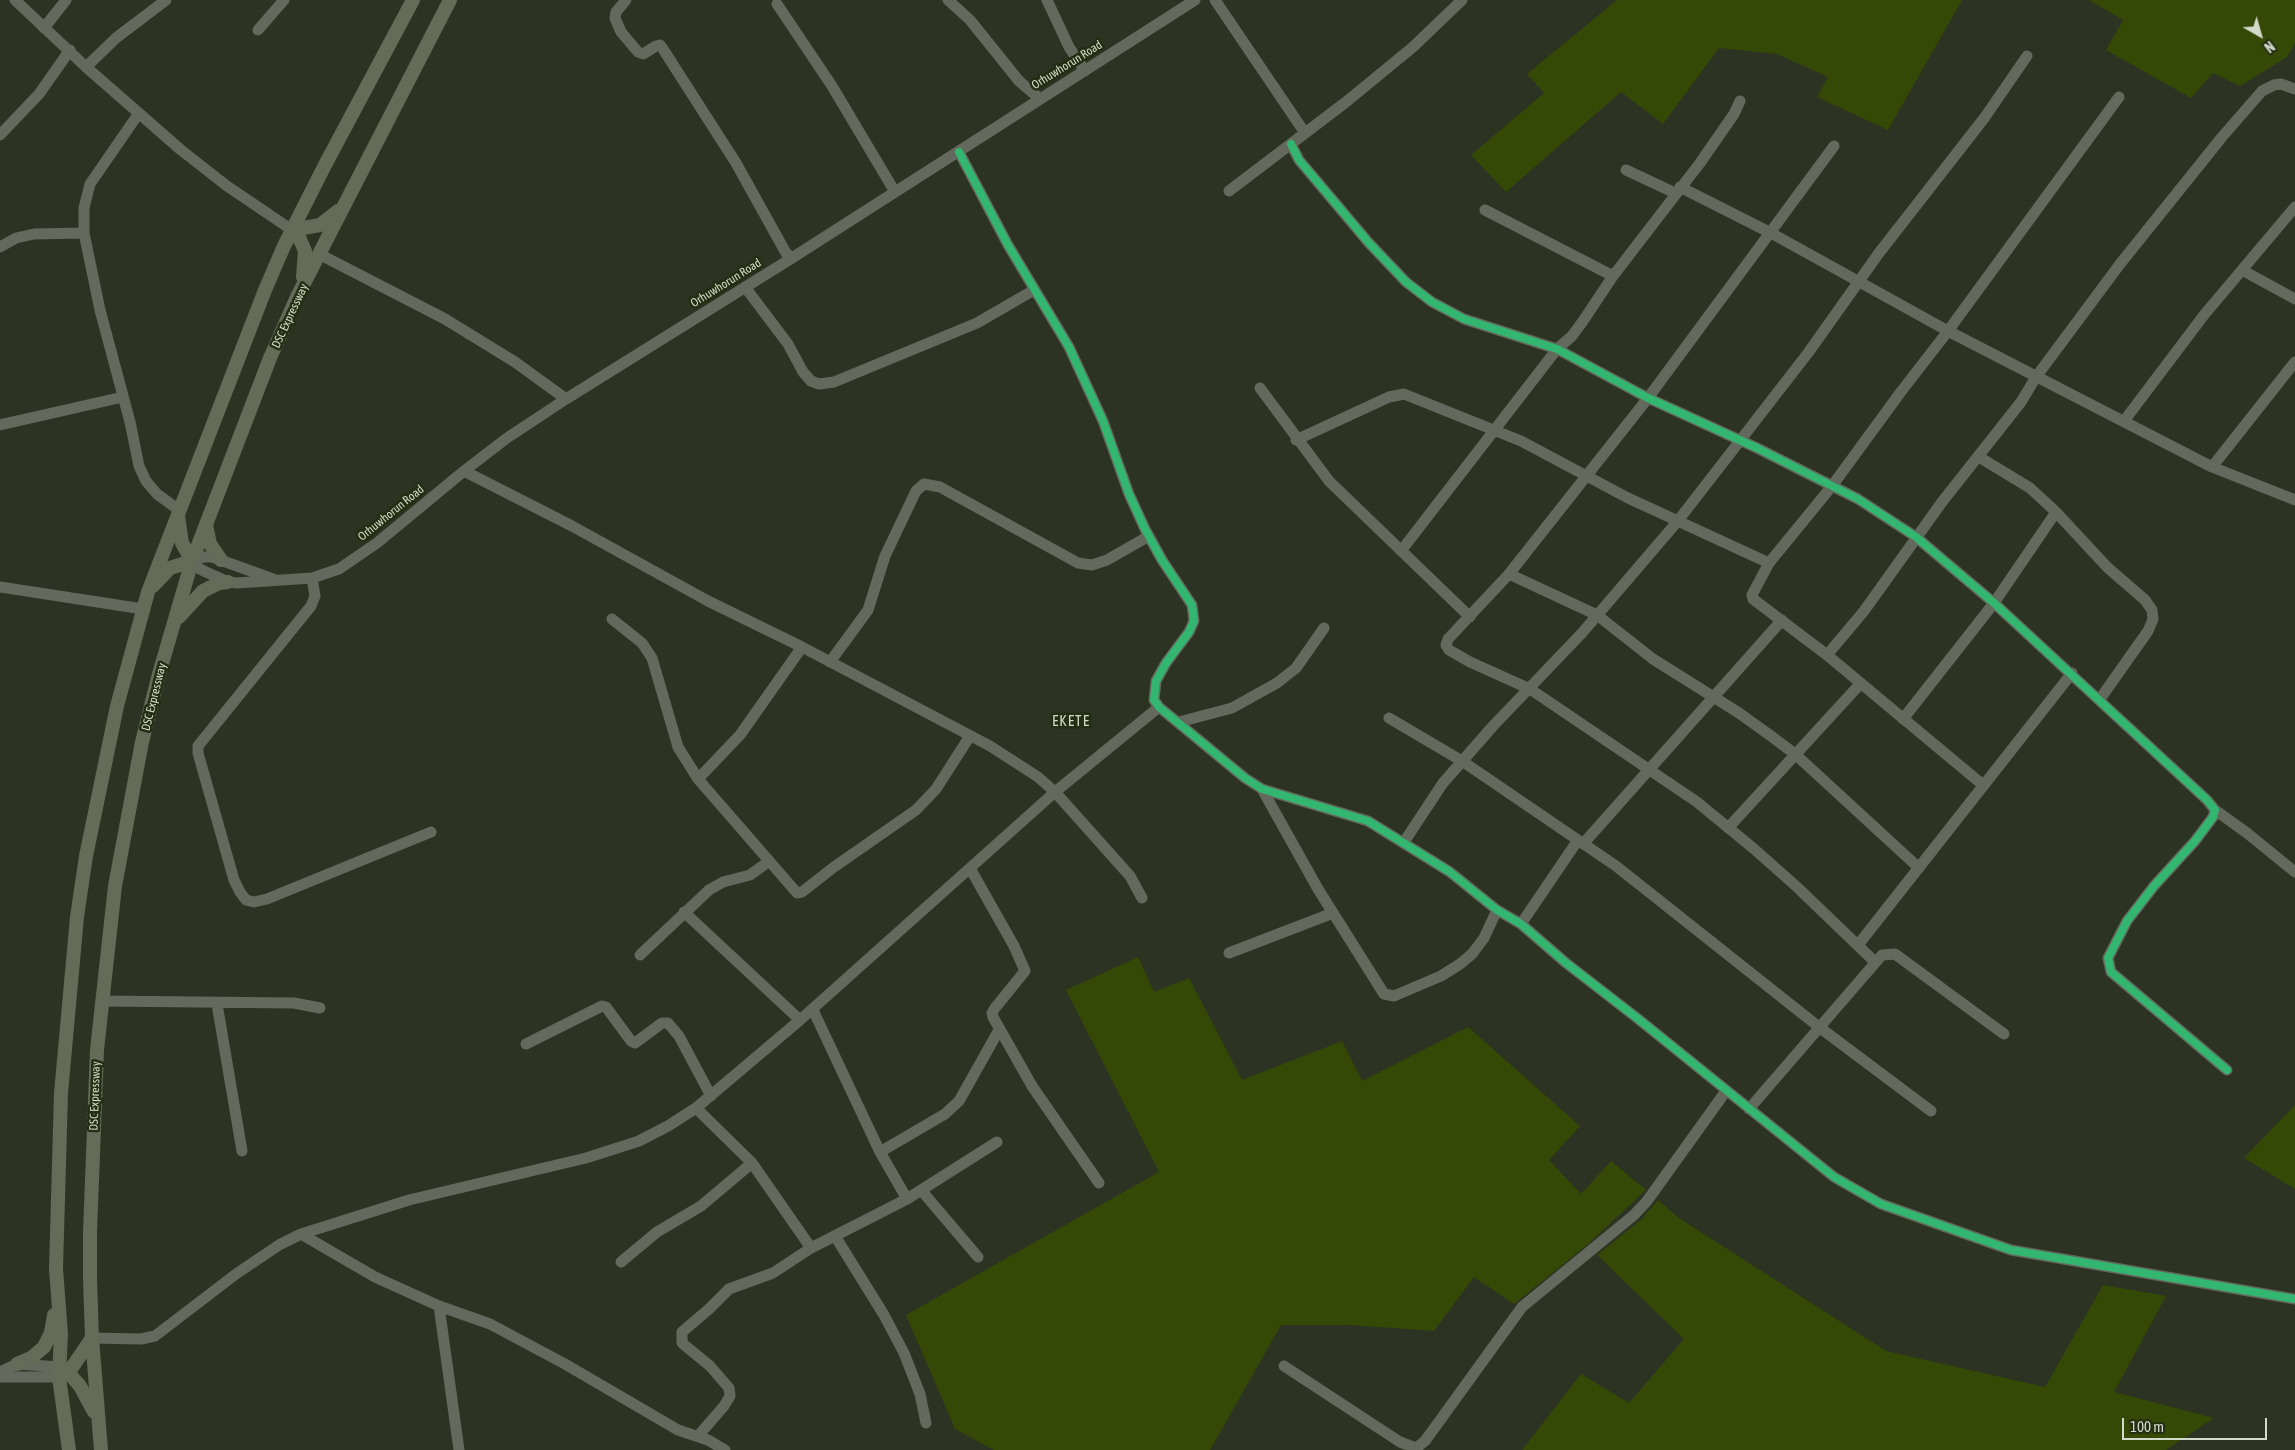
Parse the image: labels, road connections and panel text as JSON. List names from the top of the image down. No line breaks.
{"streets":{"main road":["DSC Expressway"],"street":["Orhuwhorun Road"]},"districts":["EKETE"],"scale_bar":"100 m","north":"bottom right"}
